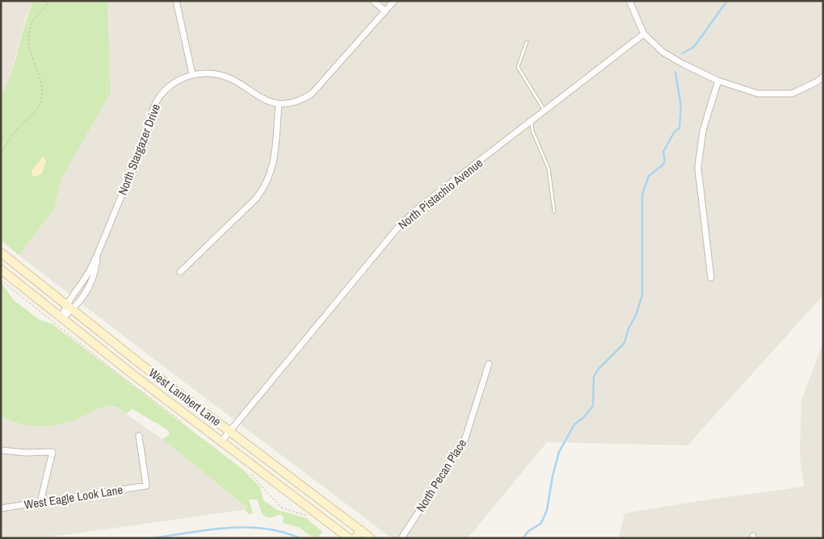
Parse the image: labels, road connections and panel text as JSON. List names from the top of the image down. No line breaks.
{"streets":{"main road":["West Lambert Lane"],"street":["North Stargazer Drive","North Pistachio Avenue","North Pecan Place","West Eagle Look Lane"]},"crossings":[["North Stargazer Drive","West Lambert Lane"],["North Pistachio Avenue","West Lambert Lane"]]}
